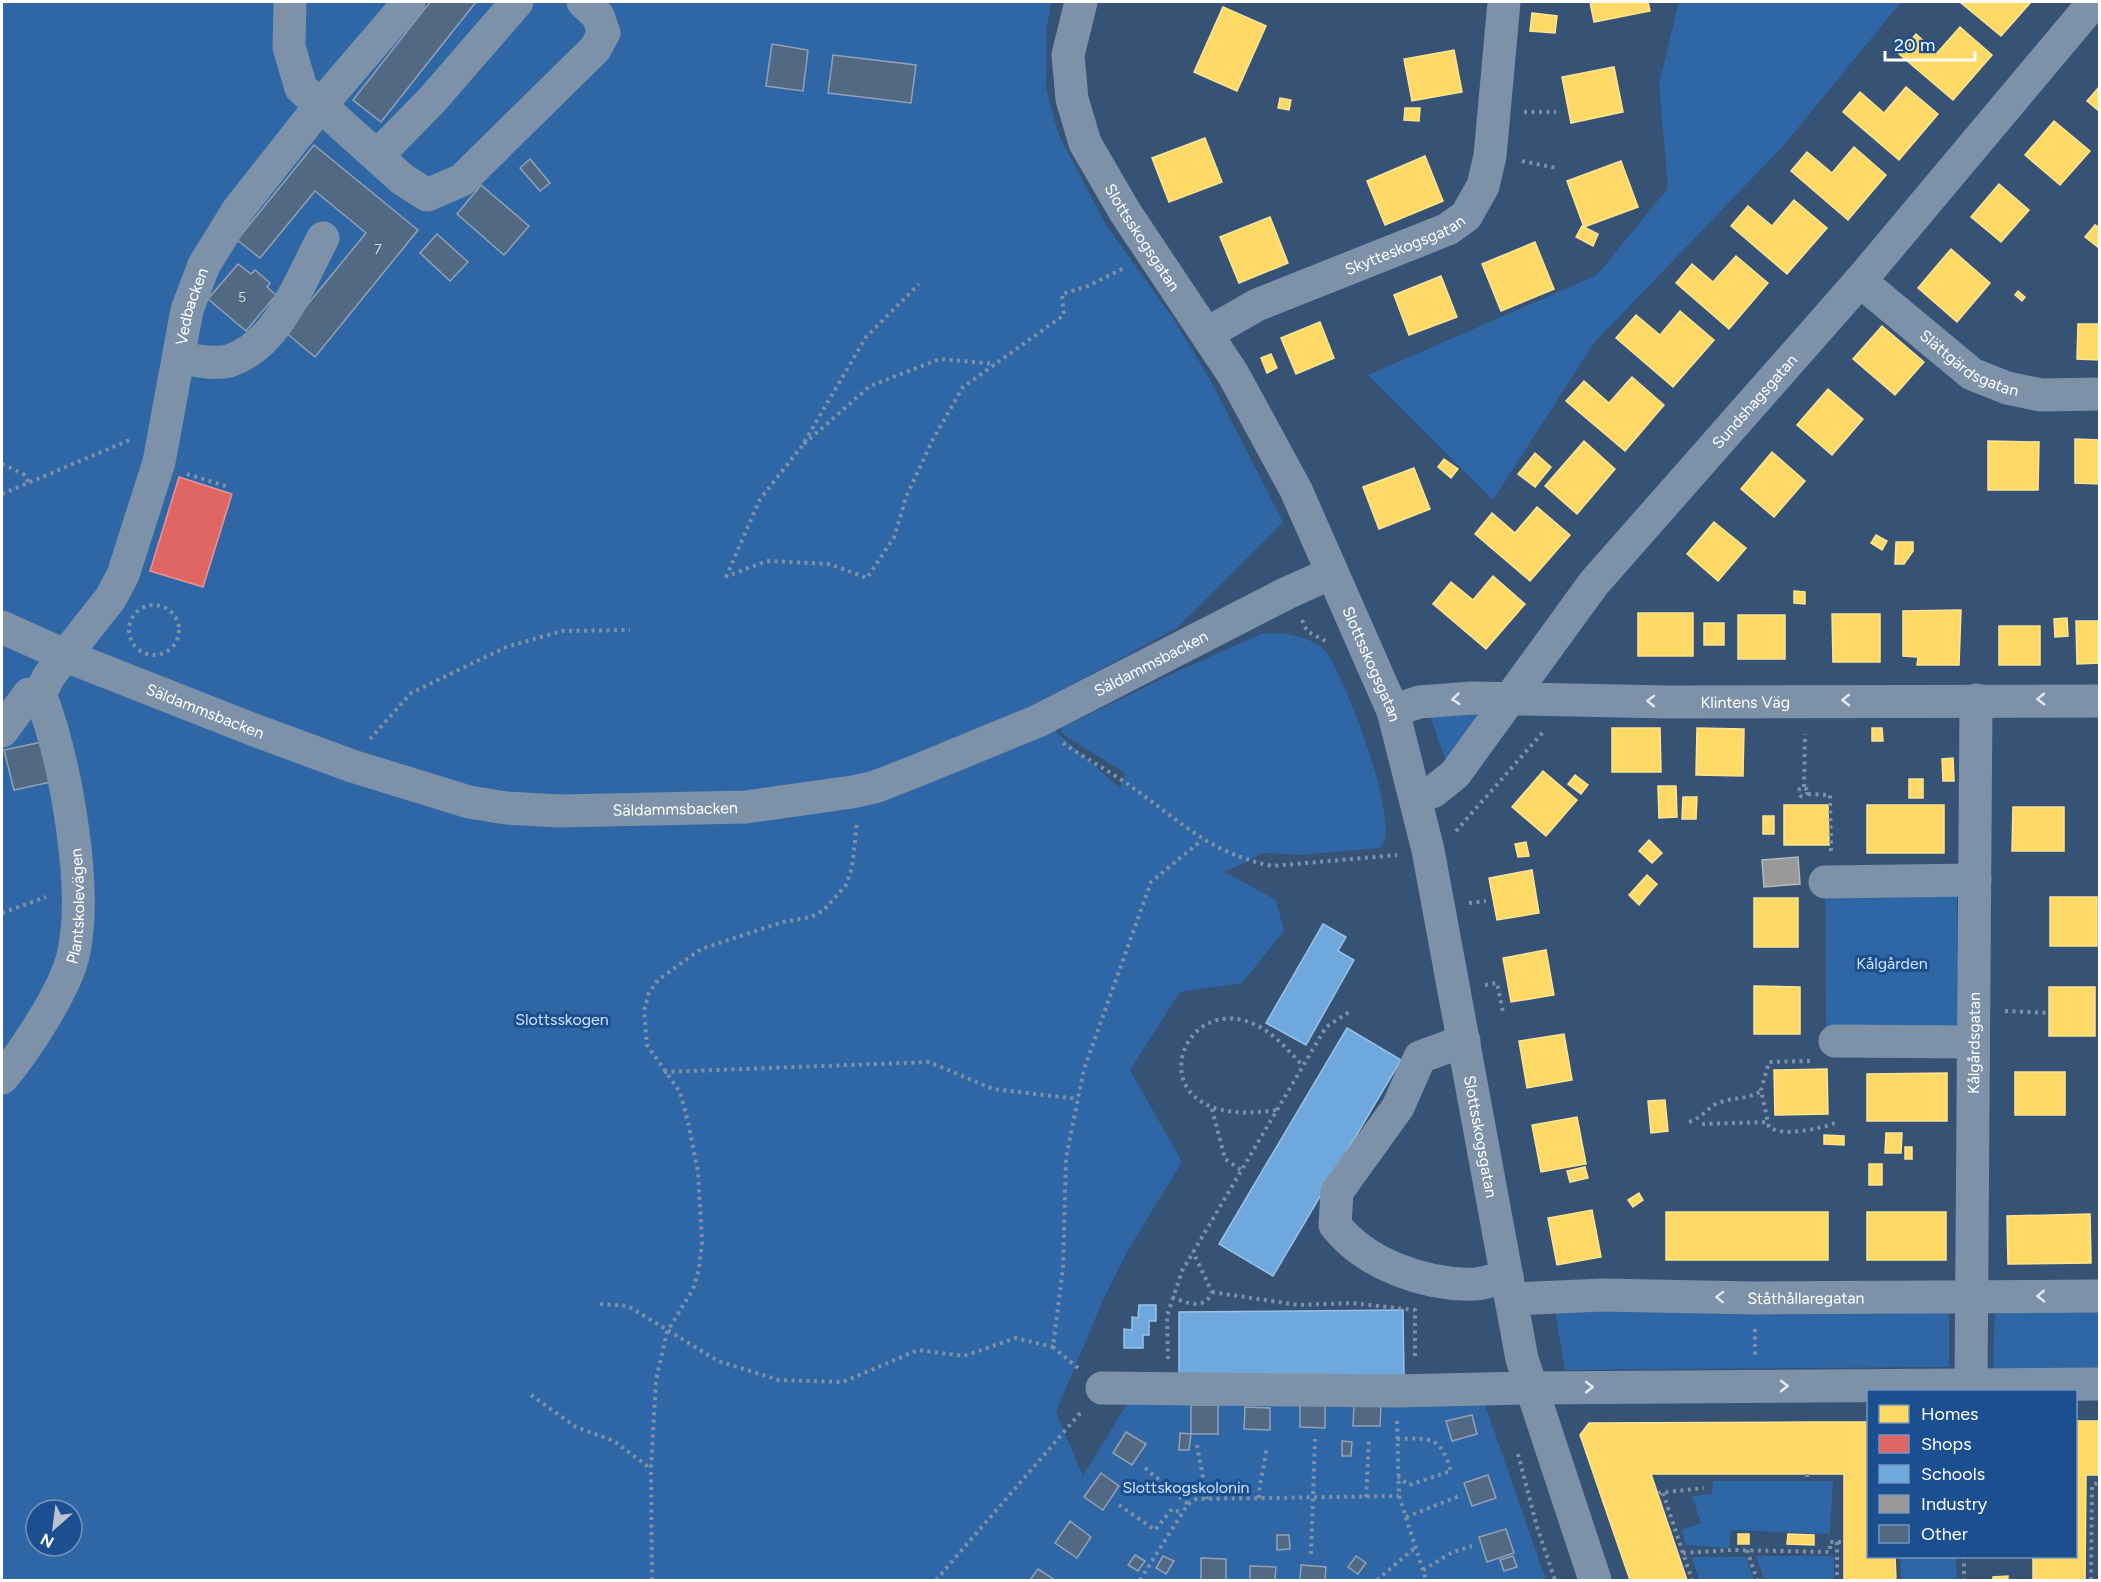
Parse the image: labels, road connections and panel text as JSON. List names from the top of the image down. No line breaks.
{"streets":{"street":["Slottsskogsgatan","Skytteskogsgatan","Vedbacken","Slättgärdsgatan","Sundshagsgatan","Säldammsbacken","Klintens Väg","Plantskolevägen","Kålgårdsgatan","Ståthållaregatan"]},"crossings":[["Slottsskogsgatan","Skytteskogsgatan"],["Slottsskogsgatan","Sundshagsgatan"],["Slottsskogsgatan","Säldammsbacken"],["Slottsskogsgatan","Klintens Väg"],["Slottsskogsgatan","Ståthållaregatan"],["Vedbacken","Säldammsbacken"],["Slättgärdsgatan","Sundshagsgatan"],["Sundshagsgatan","Klintens Väg"],["Klintens Väg","Kålgårdsgatan"],["Kålgårdsgatan","Ståthållaregatan"]],"one_way":["Klintens Väg"],"parks":["Kålgården","Slottsskogen","Slottskogskolonin"],"house_numbers":["7","5"],"legend":["Homes","Shops","Schools","Industry","Other"],"scale_bar":"20 m","north":"bottom left"}
